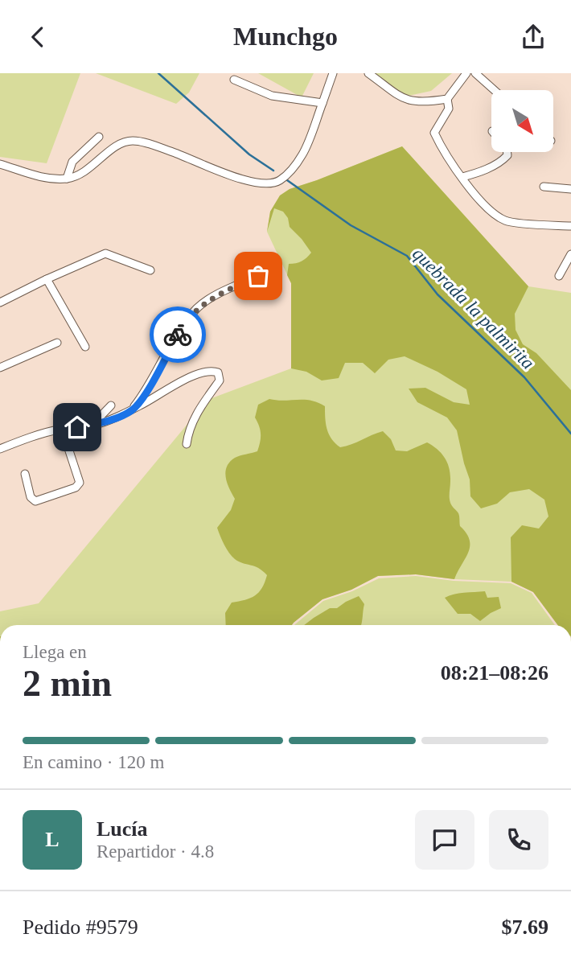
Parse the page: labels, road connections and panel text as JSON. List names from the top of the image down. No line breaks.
{"water":["quebrada la palmirita"],"north":"bottom right","page":{"header":"Munchgo","heading":["2 min","Llega en","08:21–08:26"],"panel":["Lucía","Repartidor · 4.8","Pedido #9579","$7.69"],"bar":"En camino · 120 m","round":"L"}}
